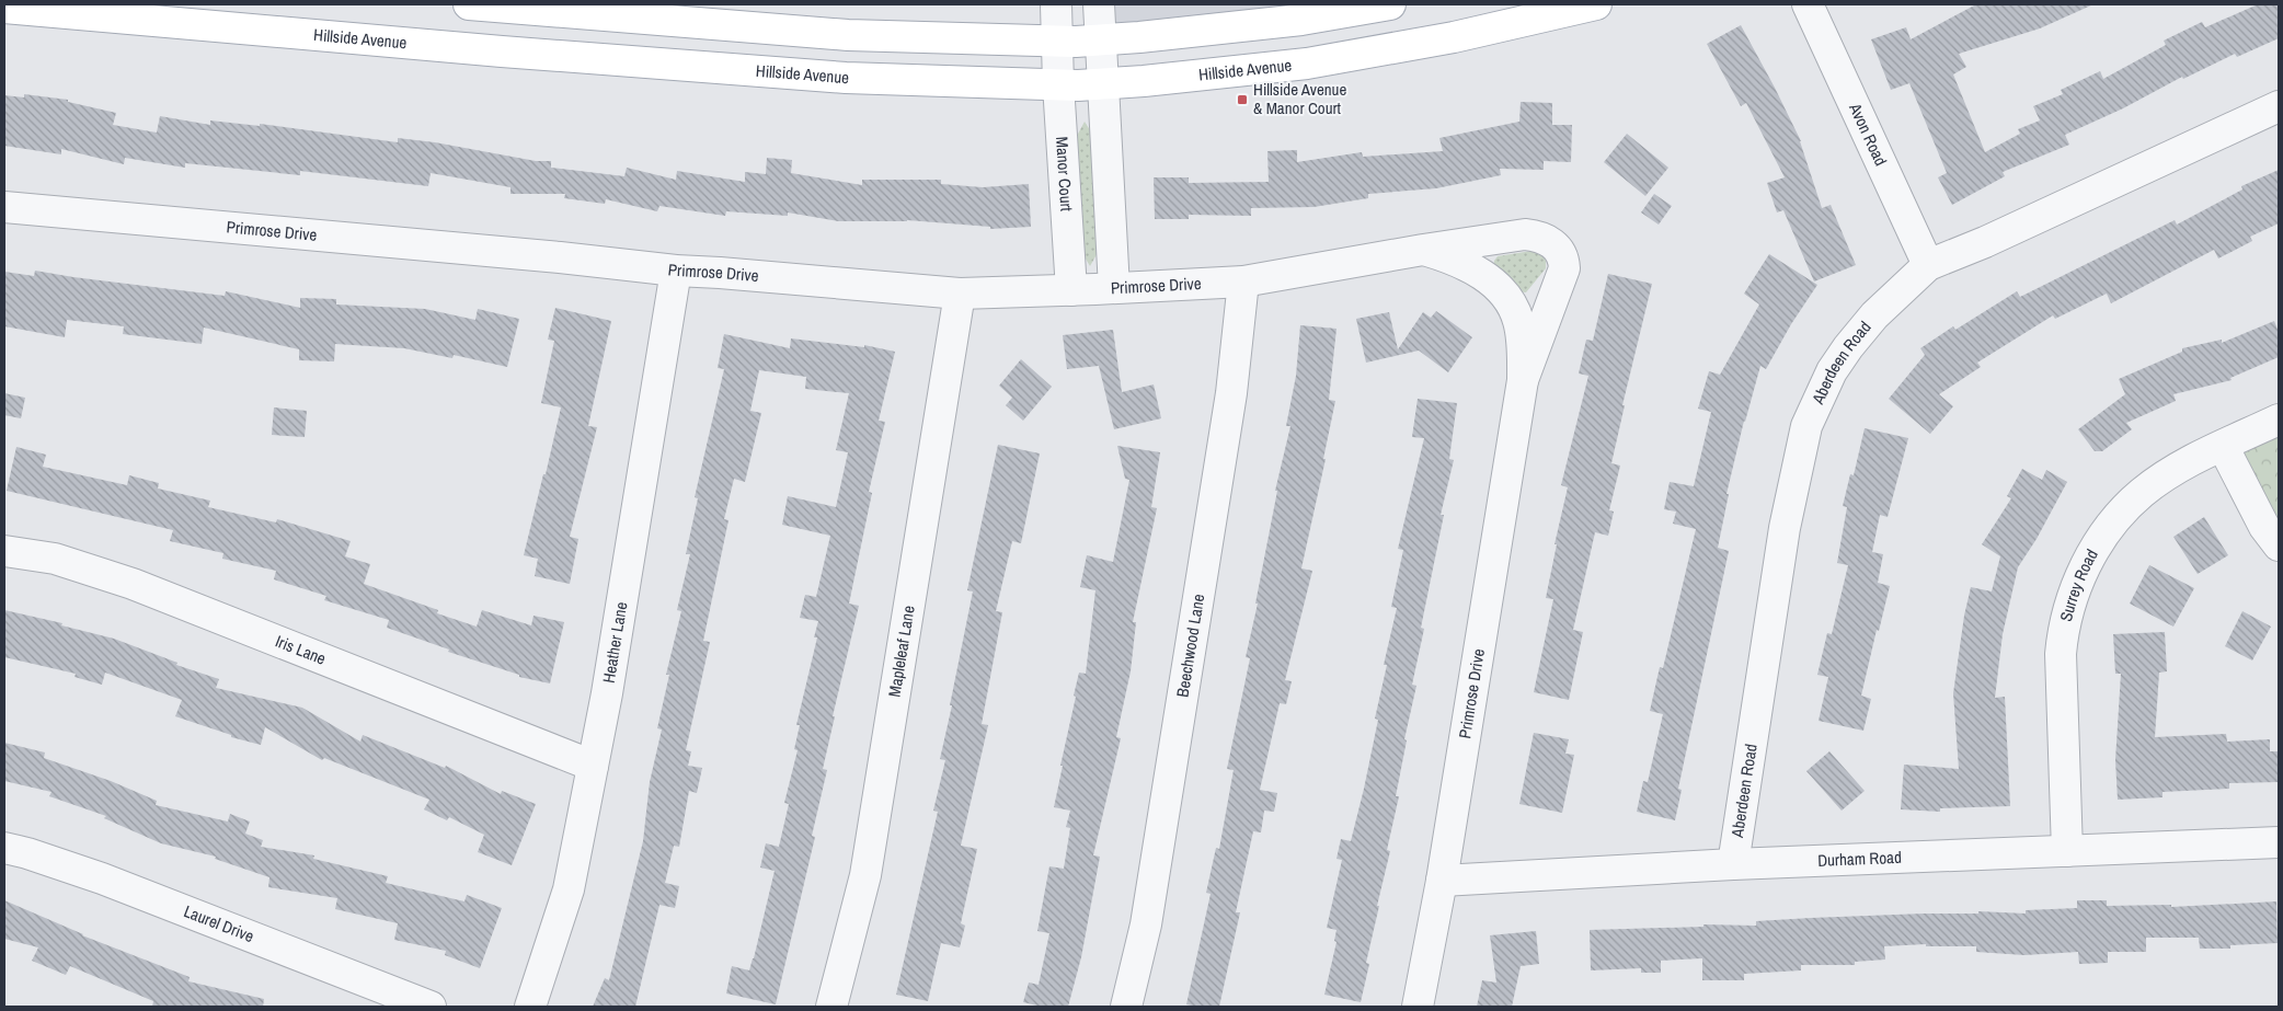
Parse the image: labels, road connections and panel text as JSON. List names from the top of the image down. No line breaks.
{"streets":{"main road":["Hillside Avenue"],"street":["Avon Road","Manor Court","Primrose Drive","Aberdeen Road","Surrey Road","Heather Lane","Beechwood Lane","Iris Lane","Mapleleaf Lane","Durham Road","Laurel Drive"]},"crossings":[["Hillside Avenue","Manor Court"],["Avon Road","Aberdeen Road"],["Manor Court","Primrose Drive"],["Primrose Drive","Heather Lane"],["Primrose Drive","Beechwood Lane"],["Primrose Drive","Mapleleaf Lane"],["Primrose Drive","Durham Road"],["Aberdeen Road","Durham Road"],["Surrey Road","Durham Road"],["Heather Lane","Iris Lane"]],"places":{"transit":["Hillside Avenue & Manor Court"]}}
